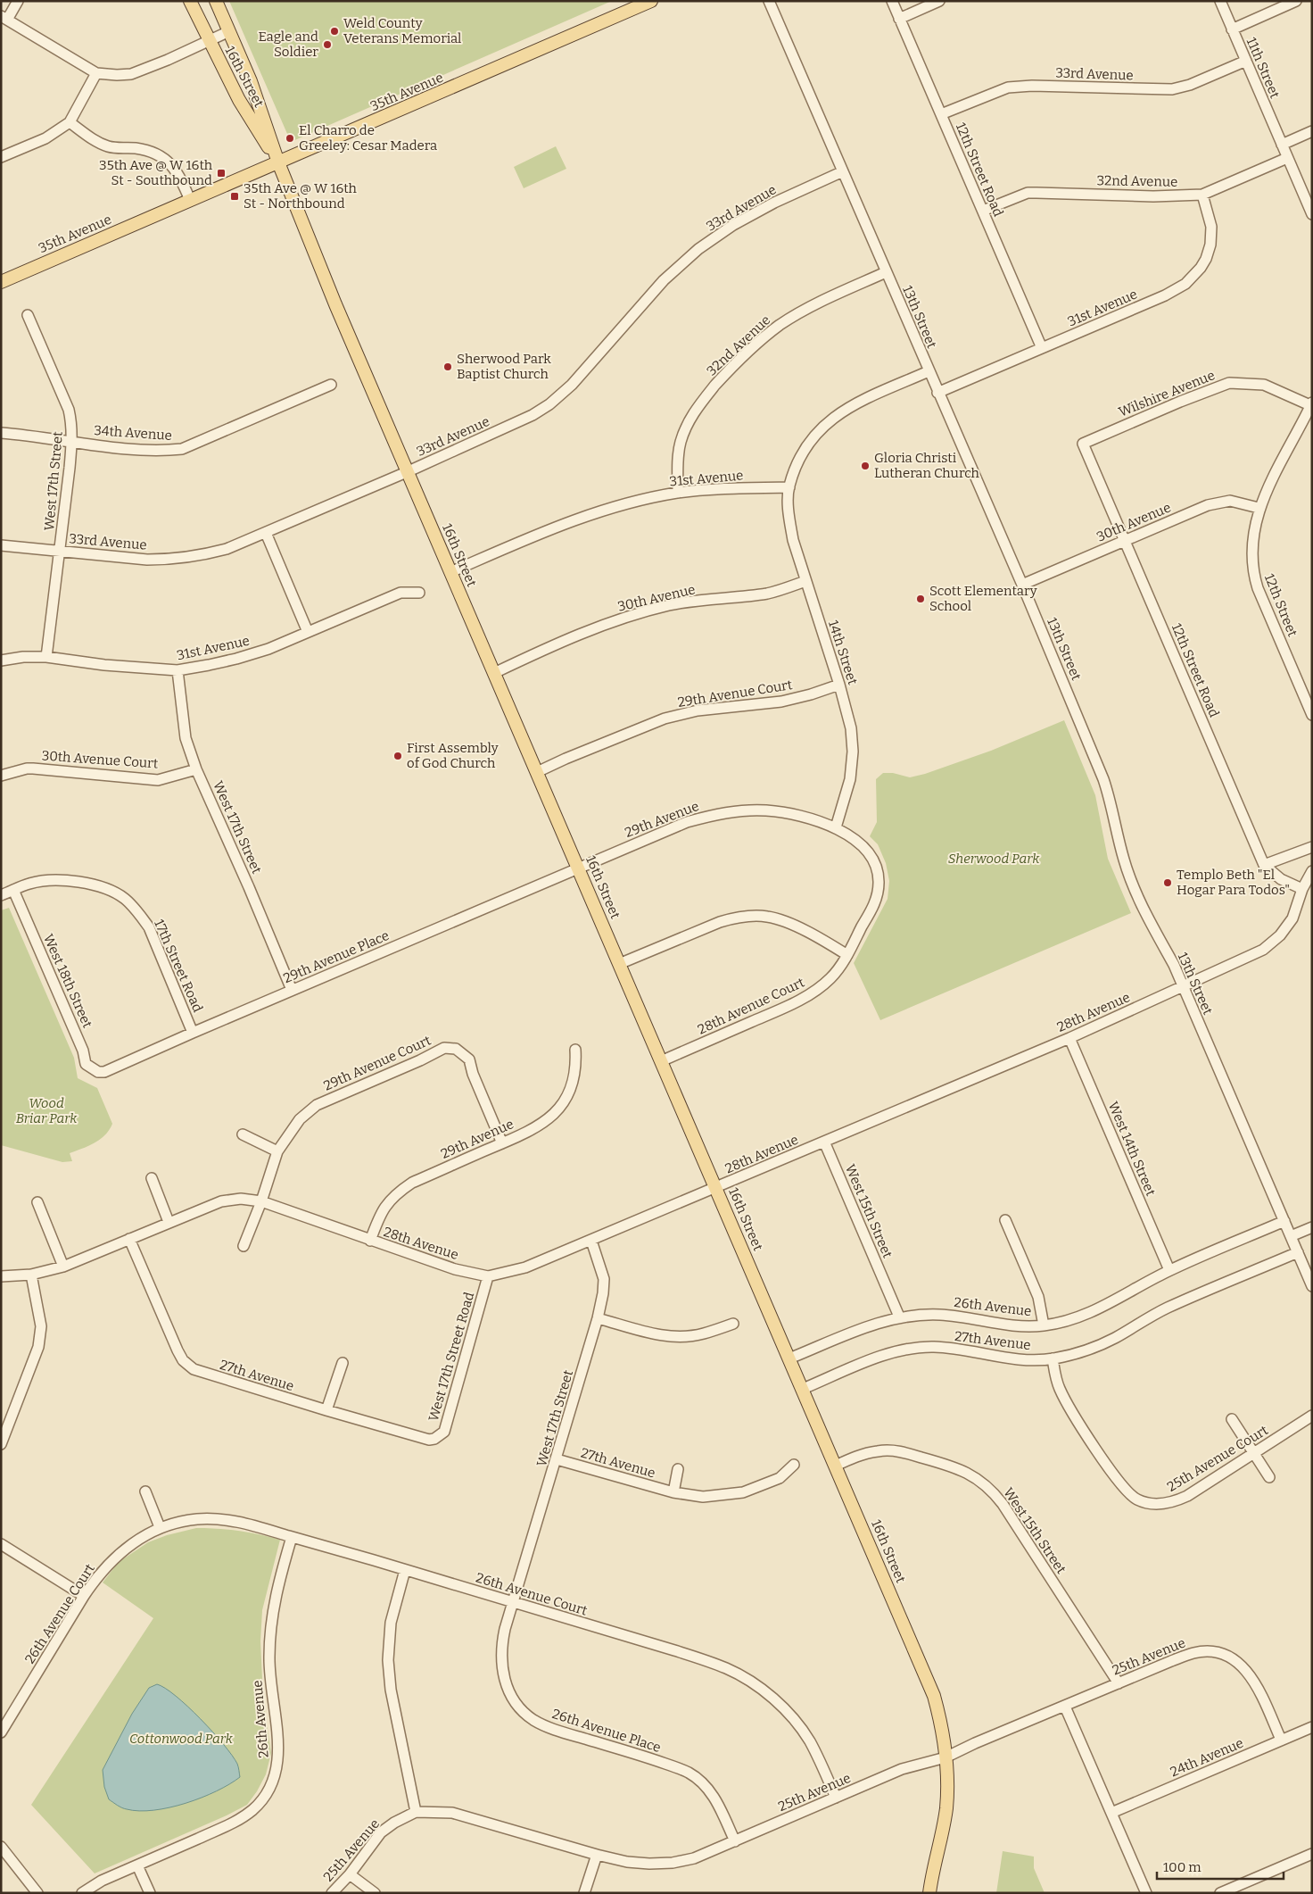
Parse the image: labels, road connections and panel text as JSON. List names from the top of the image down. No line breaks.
{"streets":{"main road":["16th Street","35th Avenue"],"street":["11th Street","33rd Avenue","12th Street Road","32nd Avenue","31st Avenue","13th Street","Wilshire Avenue","34th Avenue","West 17th Street","30th Avenue","12th Street","14th Street","29th Avenue Court","30th Avenue Court","29th Avenue","29th Avenue Place","17th Street Road","West 18th Street","28th Avenue Court","28th Avenue","West 14th Street","West 15th Street","26th Avenue","27th Avenue","West 17th Street Road","25th Avenue Court","26th Avenue Court","25th Avenue","26th Avenue Place","24th Avenue"]},"crossings":[["11th Street","33rd Avenue"],["11th Street","32nd Avenue"],["33rd Avenue","16th Street"],["33rd Avenue","12th Street Road"],["33rd Avenue","13th Street"],["33rd Avenue","West 17th Street"],["16th Street","35th Avenue"],["16th Street","31st Avenue"],["16th Street","30th Avenue"],["16th Street","29th Avenue Court"],["16th Street","29th Avenue"],["16th Street","29th Avenue Place"],["16th Street","28th Avenue Court"],["16th Street","28th Avenue"],["16th Street","West 15th Street"],["16th Street","26th Avenue"],["16th Street","27th Avenue"],["16th Street","25th Avenue"],["12th Street Road","32nd Avenue"],["12th Street Road","31st Avenue"],["12th Street Road","Wilshire Avenue"],["12th Street Road","30th Avenue"],["12th Street Road","28th Avenue"],["32nd Avenue","31st Avenue"],["32nd Avenue","13th Street"],["31st Avenue","13th Street"],["31st Avenue","West 17th Street"],["31st Avenue","14th Street"],["13th Street","30th Avenue"],["13th Street","28th Avenue"],["13th Street","26th Avenue"],["13th Street","27th Avenue"],["Wilshire Avenue","12th Street"],["34th Avenue","West 17th Street"],["West 17th Street","30th Avenue Court"],["West 17th Street","29th Avenue Place"],["West 17th Street","28th Avenue"],["West 17th Street","27th Avenue"],["West 17th Street","26th Avenue Court"],["West 17th Street","26th Avenue Place"],["30th Avenue","12th Street"],["30th Avenue","14th Street"],["14th Street","29th Avenue Court"],["14th Street","29th Avenue"],["14th Street","28th Avenue Court"],["29th Avenue Court","29th Avenue"],["29th Avenue Court","28th Avenue"],["29th Avenue","29th Avenue Place"],["29th Avenue","28th Avenue Court"],["29th Avenue","28th Avenue"],["29th Avenue Place","17th Street Road"],["29th Avenue Place","West 18th Street"],["17th Street Road","West 18th Street"],["28th Avenue","West 14th Street"],["28th Avenue","West 15th Street"],["28th Avenue","27th Avenue"],["28th Avenue","West 17th Street Road"],["West 14th Street","26th Avenue"],["West 15th Street","26th Avenue"],["West 15th Street","25th Avenue"],["26th Avenue","26th Avenue Court"],["27th Avenue","West 17th Street Road"],["27th Avenue","25th Avenue Court"],["26th Avenue Court","25th Avenue"],["26th Avenue Court","26th Avenue Place"],["25th Avenue","26th Avenue Place"],["25th Avenue","24th Avenue"]],"parks":["Sherwood Park","Wood Briar Park","Cottonwood Park"],"places":{"other":["Weld County Veterans Memorial","Eagle and Soldier","El Charro de Greeley: Cesar Madera","Sherwood Park Baptist Church","Gloria Christi Lutheran Church","Scott Elementary School","First Assembly of God Church","Templo Beth \"El Hogar Para Todos\""],"transit":["35th Ave @ W 16th St - Southbound","35th Ave @ W 16th St - Northbound"]},"scale_bar":"100 m"}
